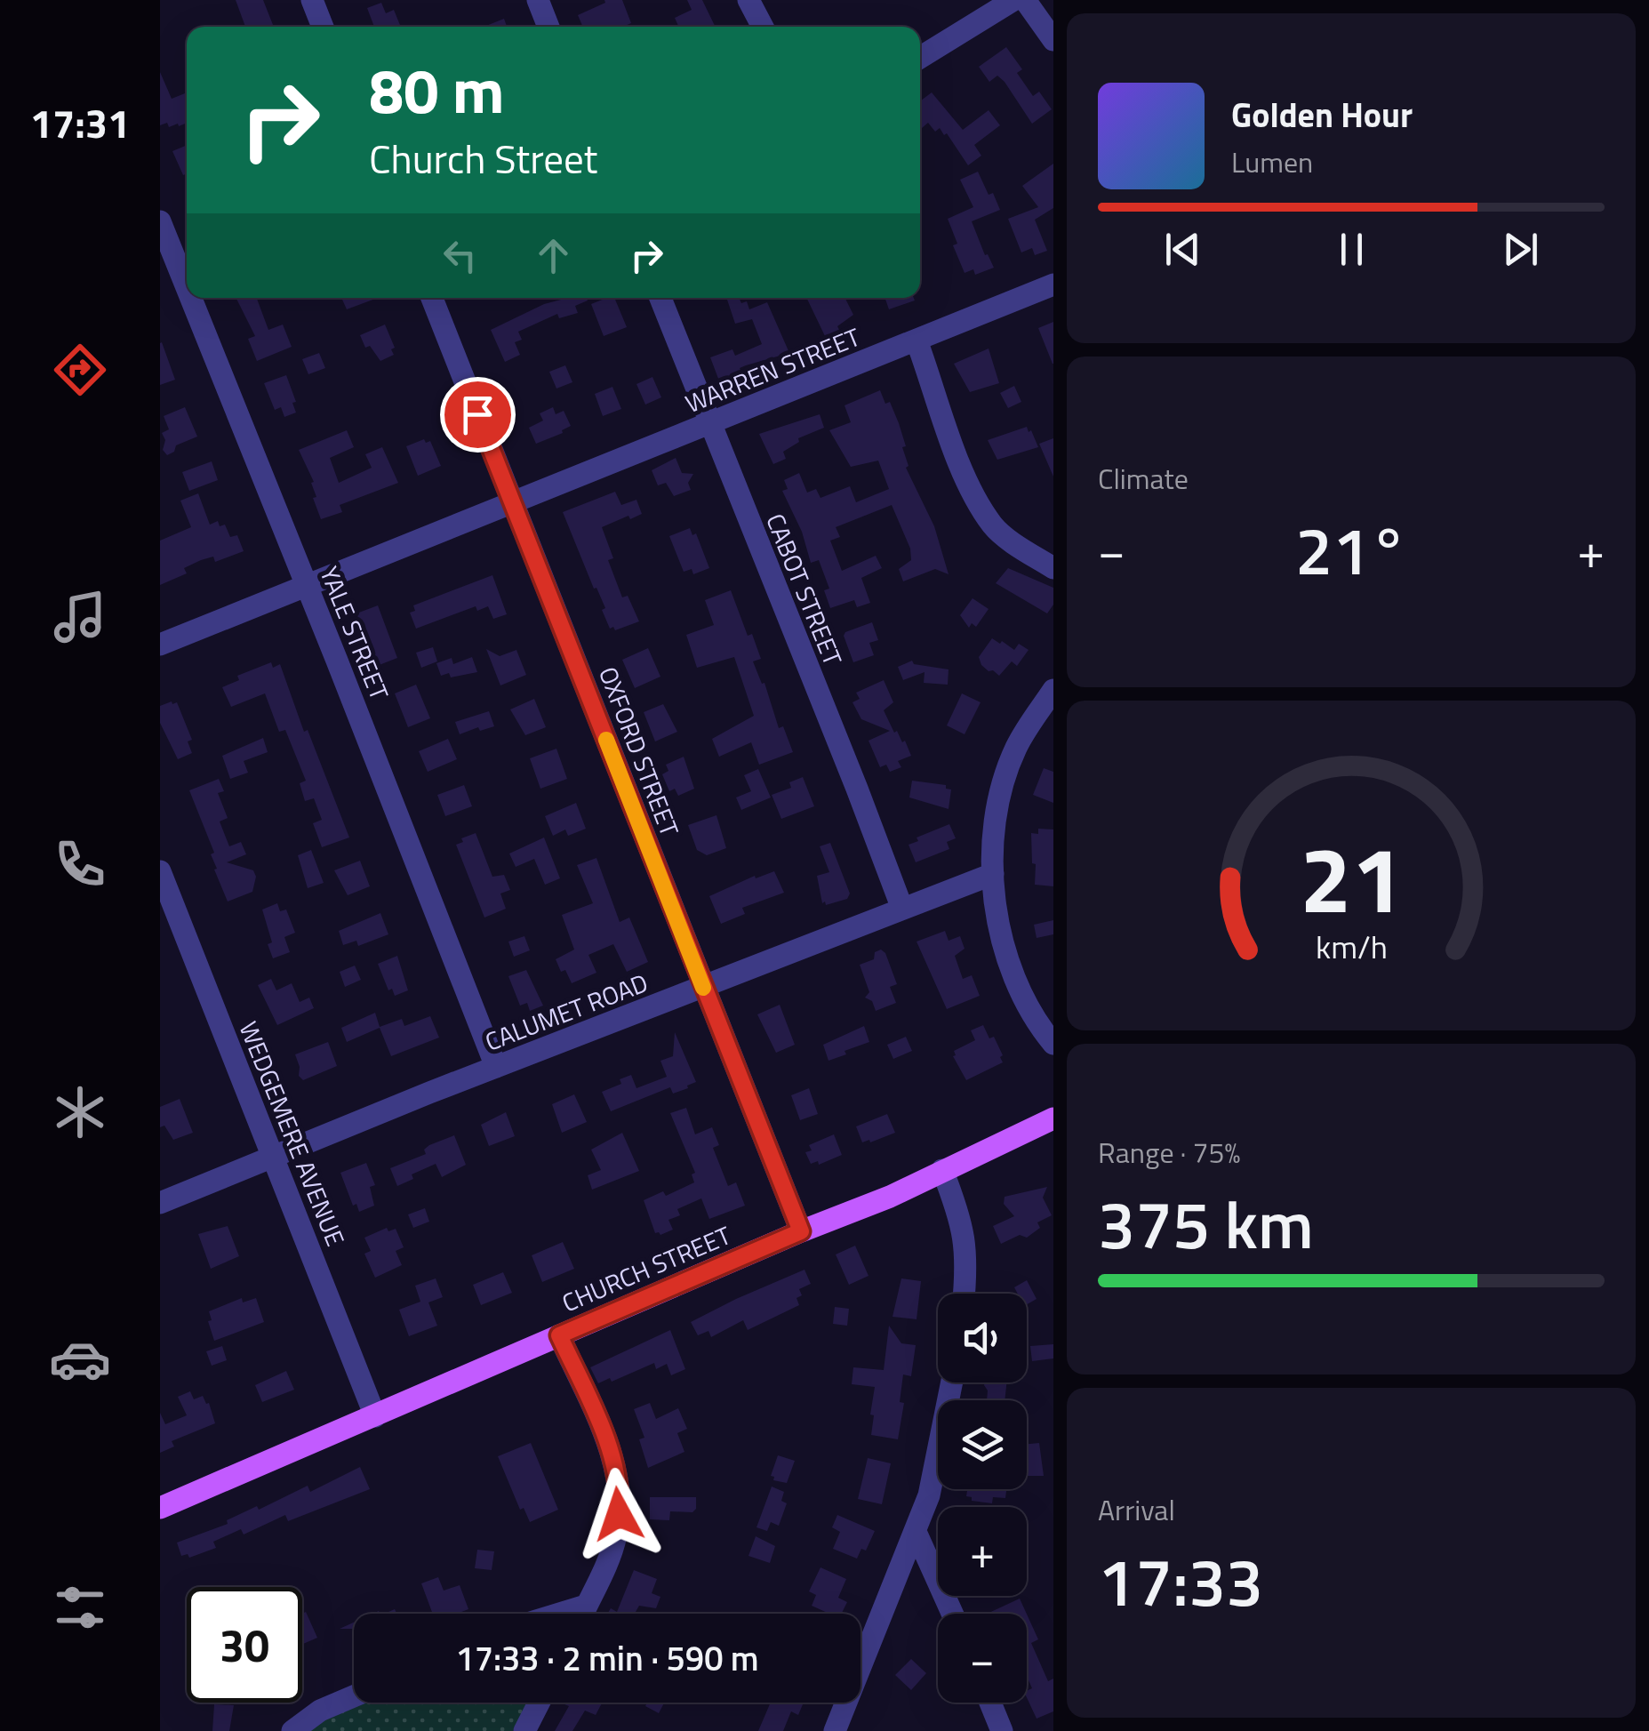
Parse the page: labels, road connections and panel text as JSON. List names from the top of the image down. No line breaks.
{"streets":{"main road":["CHURCH STREET"],"street":["WARREN STREET","CABOT STREET","YALE STREET","OXFORD STREET","CALUMET ROAD","WEDGEMERE AVENUE"]},"crossings":[["WARREN STREET","CABOT STREET"],["WARREN STREET","YALE STREET"],["WARREN STREET","OXFORD STREET"],["CABOT STREET","CALUMET ROAD"],["YALE STREET","CALUMET ROAD"],["OXFORD STREET","CALUMET ROAD"],["OXFORD STREET","CHURCH STREET"],["CALUMET ROAD","WEDGEMERE AVENUE"],["WEDGEMERE AVENUE","CHURCH STREET"]],"page":{"tabs":"17:31","turn":["80 m","Church Street"],"song":["Golden Hour","Lumen"],"tile":["Climate",["Range · 75%","375 km"],["Arrival","17:33"]],"heat":["−","21°","+"],"map_buttons":["+","−"],"limit":"30","trip":"17:33 · 2 min · 590 m","gauge":["21","km/h"]}}
